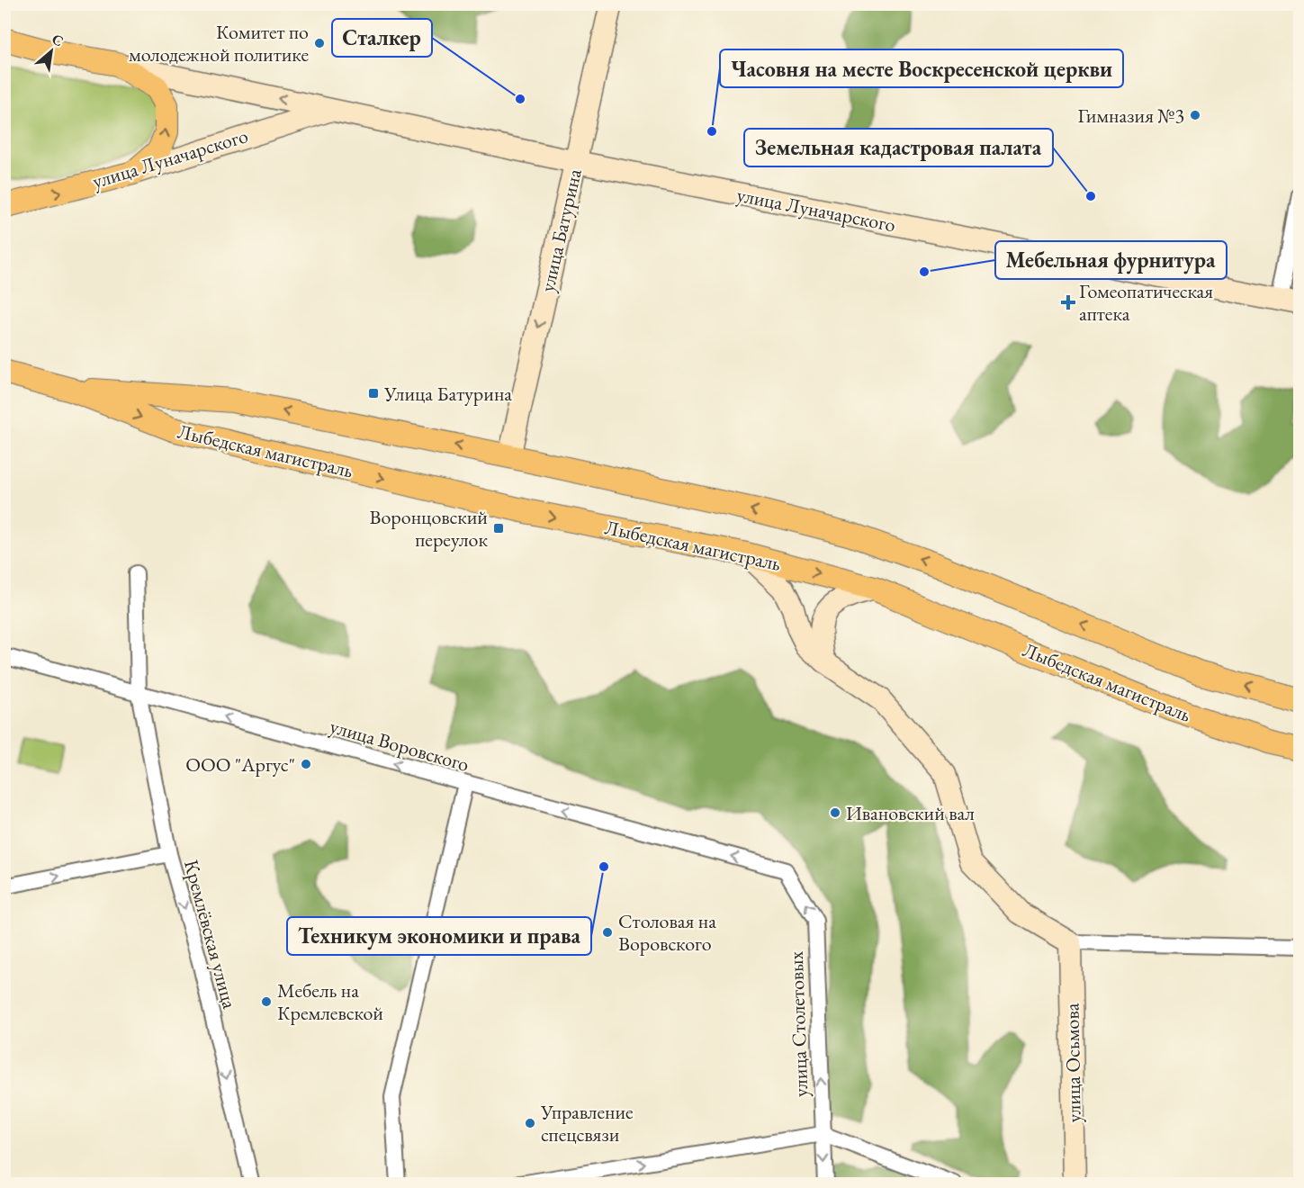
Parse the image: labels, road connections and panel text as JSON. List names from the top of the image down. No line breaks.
{"streets":{"main road":["улица Луначарского","улица Батурина","Лыбедская магистраль","улица Осьмова"],"street":["улица Воровского","Кремлёвская улица","улица Столетовых"]},"crossings":[["улица Луначарского","улица Батурина"],["улица Батурина","Лыбедская магистраль"],["улица Воровского","Кремлёвская улица"],["улица Воровского","улица Столетовых"]],"one_way":["улица Батурина","улица Воровского","Кремлёвская улица"],"places":{"other":["Комитет по молодежной политике","Сталкер","Гимназия №3","Часовня на месте Воскресенской церкви","Земельная кадастровая палата","Мебельная фурнитура","ООО \"Аргус\"","Ивановский вал","Техникум экономики и права","Столовая на Воровского","Мебель на Кремлевской","Управление спецсвязи"],"health":["Гомеопатическая аптека"],"transit":["Улица Батурина","Воронцовский переулок"]},"north":"top right"}
